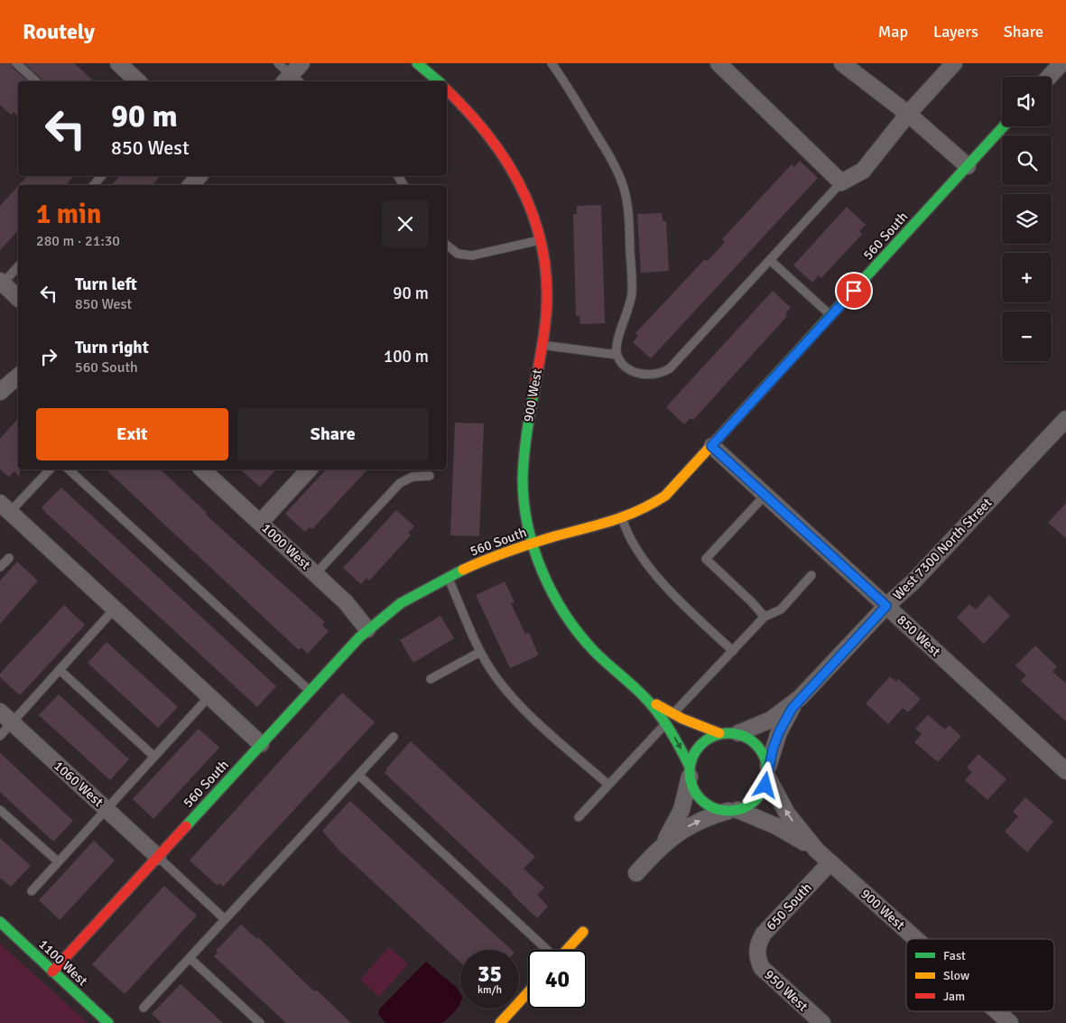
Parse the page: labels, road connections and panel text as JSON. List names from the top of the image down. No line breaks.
{"streets":{"street":["560 South","900 West","1000 West","West 7300 North Street","850 West","1060 West","650 South","1100 West","950 West"]},"crossings":[["560 South","900 West"],["560 South","1000 West"],["560 South","850 West"],["560 South","1060 West"],["560 South","1100 West"],["900 West","West 7300 North Street"],["900 West","650 South"],["West 7300 North Street","850 West"],["650 South","950 West"]],"legend":["Fast","Slow","Jam"],"page":{"header":"Routely","nav":["Map","Layers","Share"],"map_buttons":["+","−"],"turn":["90 m","850 West"],"heading":["1 min","280 m · 21:30"],"list":[{"name":"Turn left","note":"850 West","value":"90 m"},{"name":"Turn right","note":"560 South","value":"100 m"}],"buttons":["Exit","Share"],"speed":"35 km/h","limit":"40"}}
